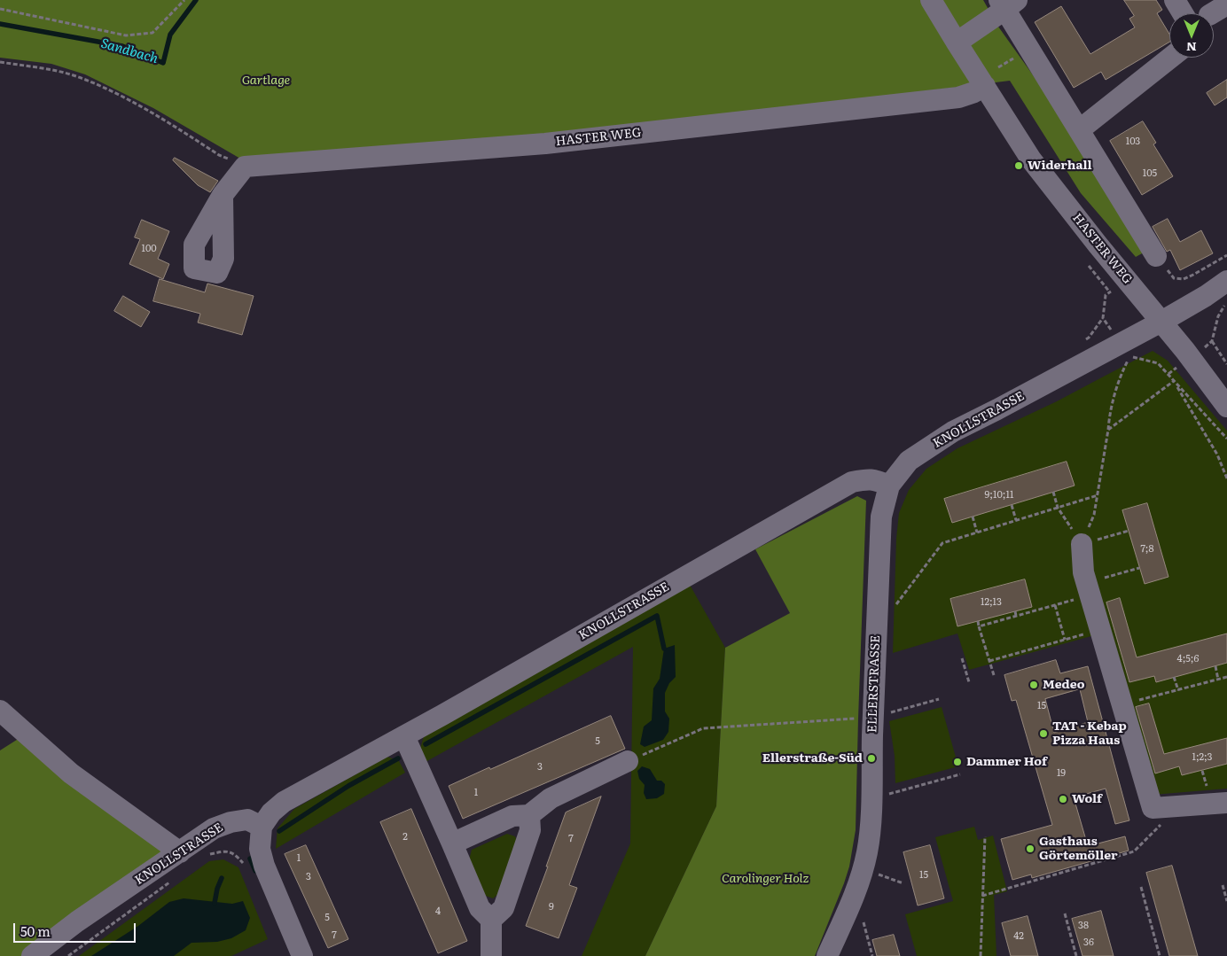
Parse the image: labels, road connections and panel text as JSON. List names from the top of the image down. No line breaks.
{"streets":{"street":["HASTER WEG","KNOLLSTRASSE","ELLERSTRASSE"]},"crossings":[["HASTER WEG","KNOLLSTRASSE"],["KNOLLSTRASSE","ELLERSTRASSE"]],"water":["Sandbach"],"parks":["Gartlage","Carolinger Holz"],"places":["Widerhall","Medeo","TAT - Kebap Pizza Haus","Ellerstraße-Süd","Dammer Hof","Wolf","Gasthaus Görtemöller"],"house_numbers":["103","105","100","9;10;11","7;8","12;13","4;5;6","15","5","1;2;3","3","19","1","2","7","1","15","3","9","4","5","38","7","42","36"],"scale_bar":"50 m","north":"bottom"}
